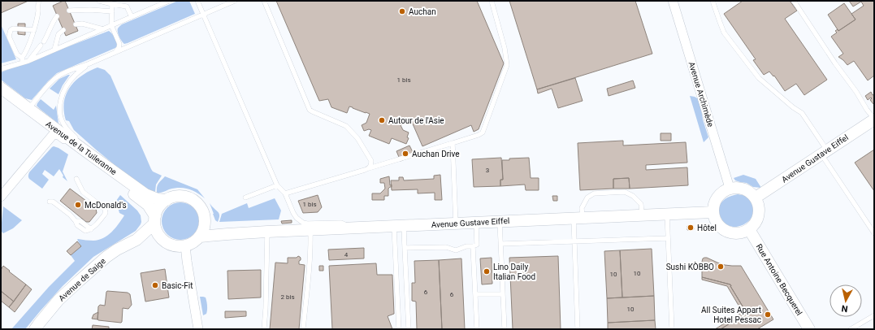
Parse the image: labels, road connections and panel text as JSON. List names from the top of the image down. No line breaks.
{"streets":{"street":["Avenue Archimède","Avenue de la Tuileranne","Avenue Gustave Eiffel","Avenue de Saige","Rue Antoine Becquerel"]},"crossings":[["Avenue Archimède","Avenue Gustave Eiffel"],["Avenue Archimède","Rue Antoine Becquerel"],["Avenue de la Tuileranne","Avenue Gustave Eiffel"],["Avenue de la Tuileranne","Avenue de Saige"],["Avenue Gustave Eiffel","Avenue de Saige"],["Avenue Gustave Eiffel","Rue Antoine Becquerel"]],"places":["Auchan","Autour de l'Asie","Auchan Drive","McDonald's","Hôtel","Sushi KÒBBO","Lino Daily Italian Food","Basic-Fit","All Suites Appart Hotel Pessac"],"house_numbers":["1 bis","3","1 bis","4","10","10","6","6","2 bis","10"],"north":"bottom"}
